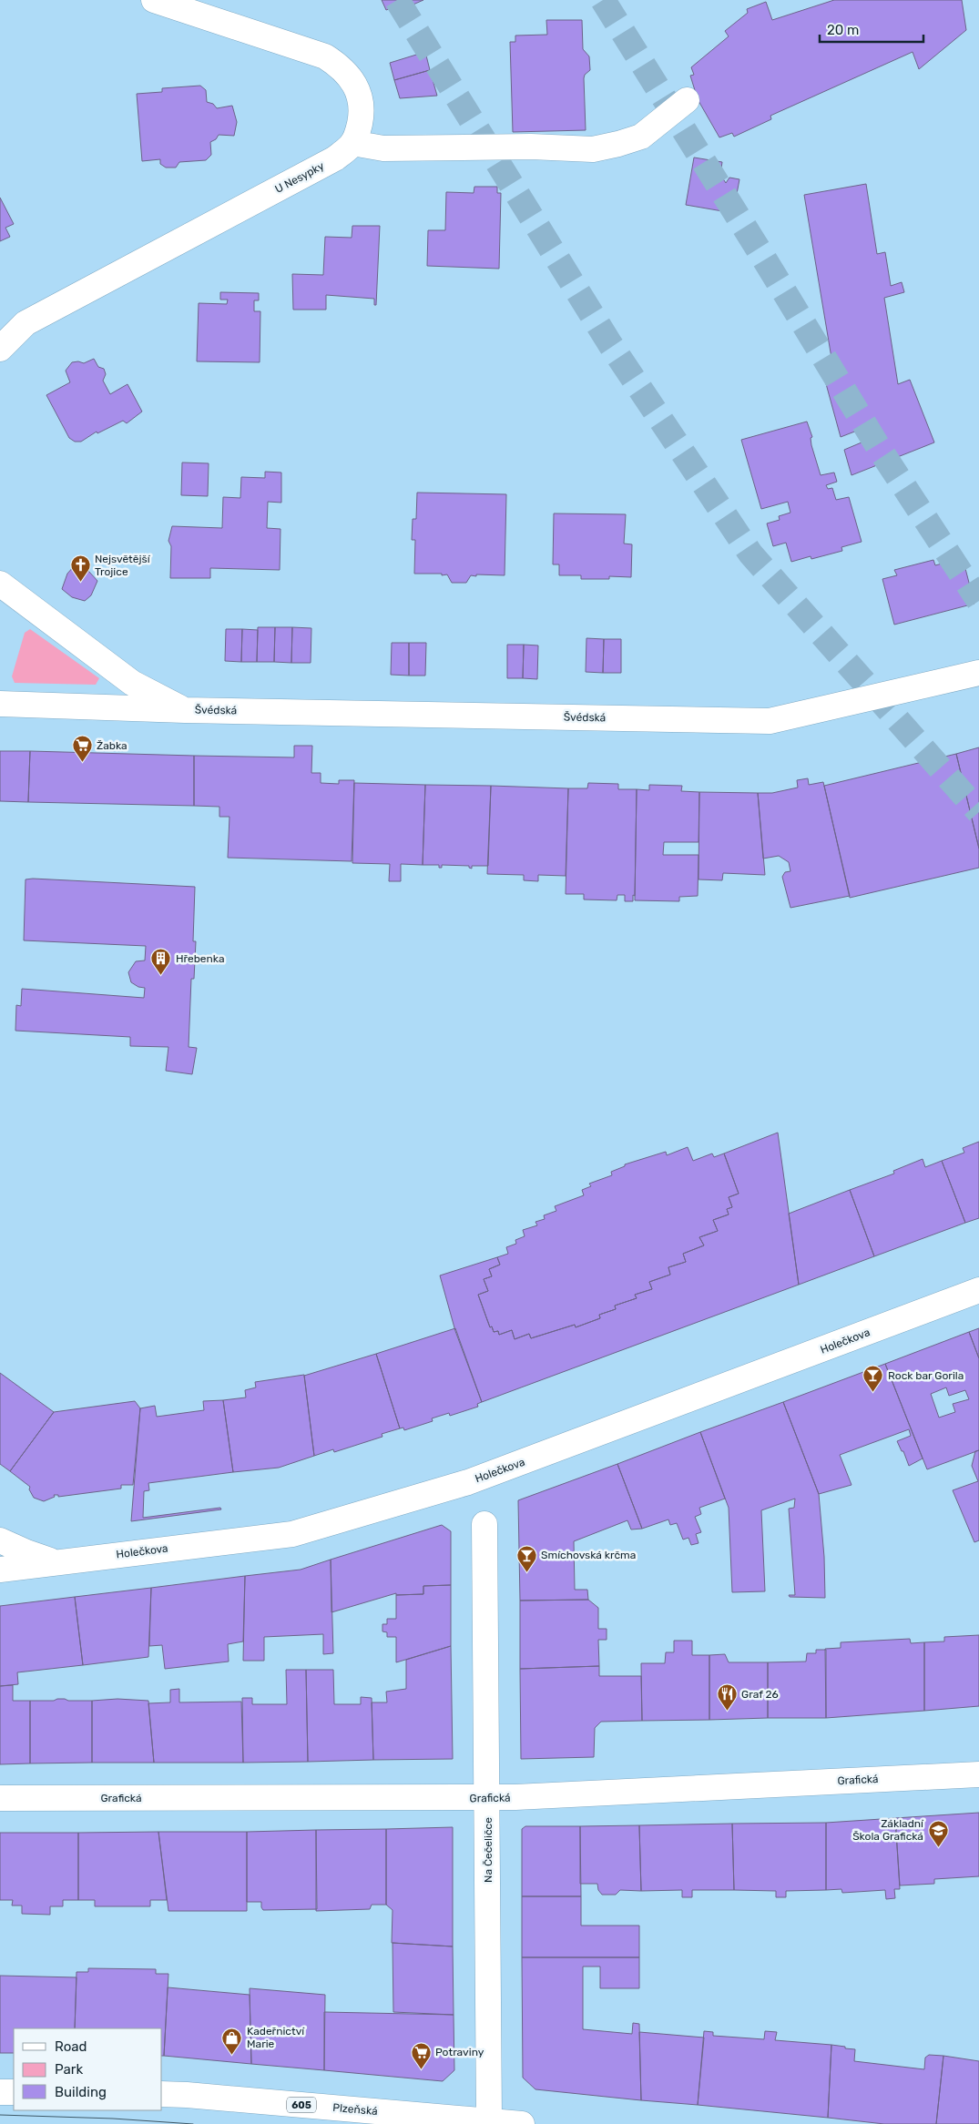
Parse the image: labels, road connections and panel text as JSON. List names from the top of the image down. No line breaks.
{"streets":{"street":["U Nesypky","Švédská","Holečkova","Grafická","Na Čečeličce","605","Plzeňská"]},"crossings":[["Grafická","Na Čečeličce"],["Na Čečeličce","Plzeňská"]],"places":{"church":["Nejsvětější Trojice"],"supermarket":["Žabka","Potraviny"],"building":["Hřebenka"],"bar":["Rock bar Gorila","Smíchovská krčma"],"restaurant":["Graf 26"],"school or university":["Základní Škola Grafická"],"shop":["Kadeřnictví Marie"]},"legend":["Road","Park","Building"],"scale_bar":"20 m"}
